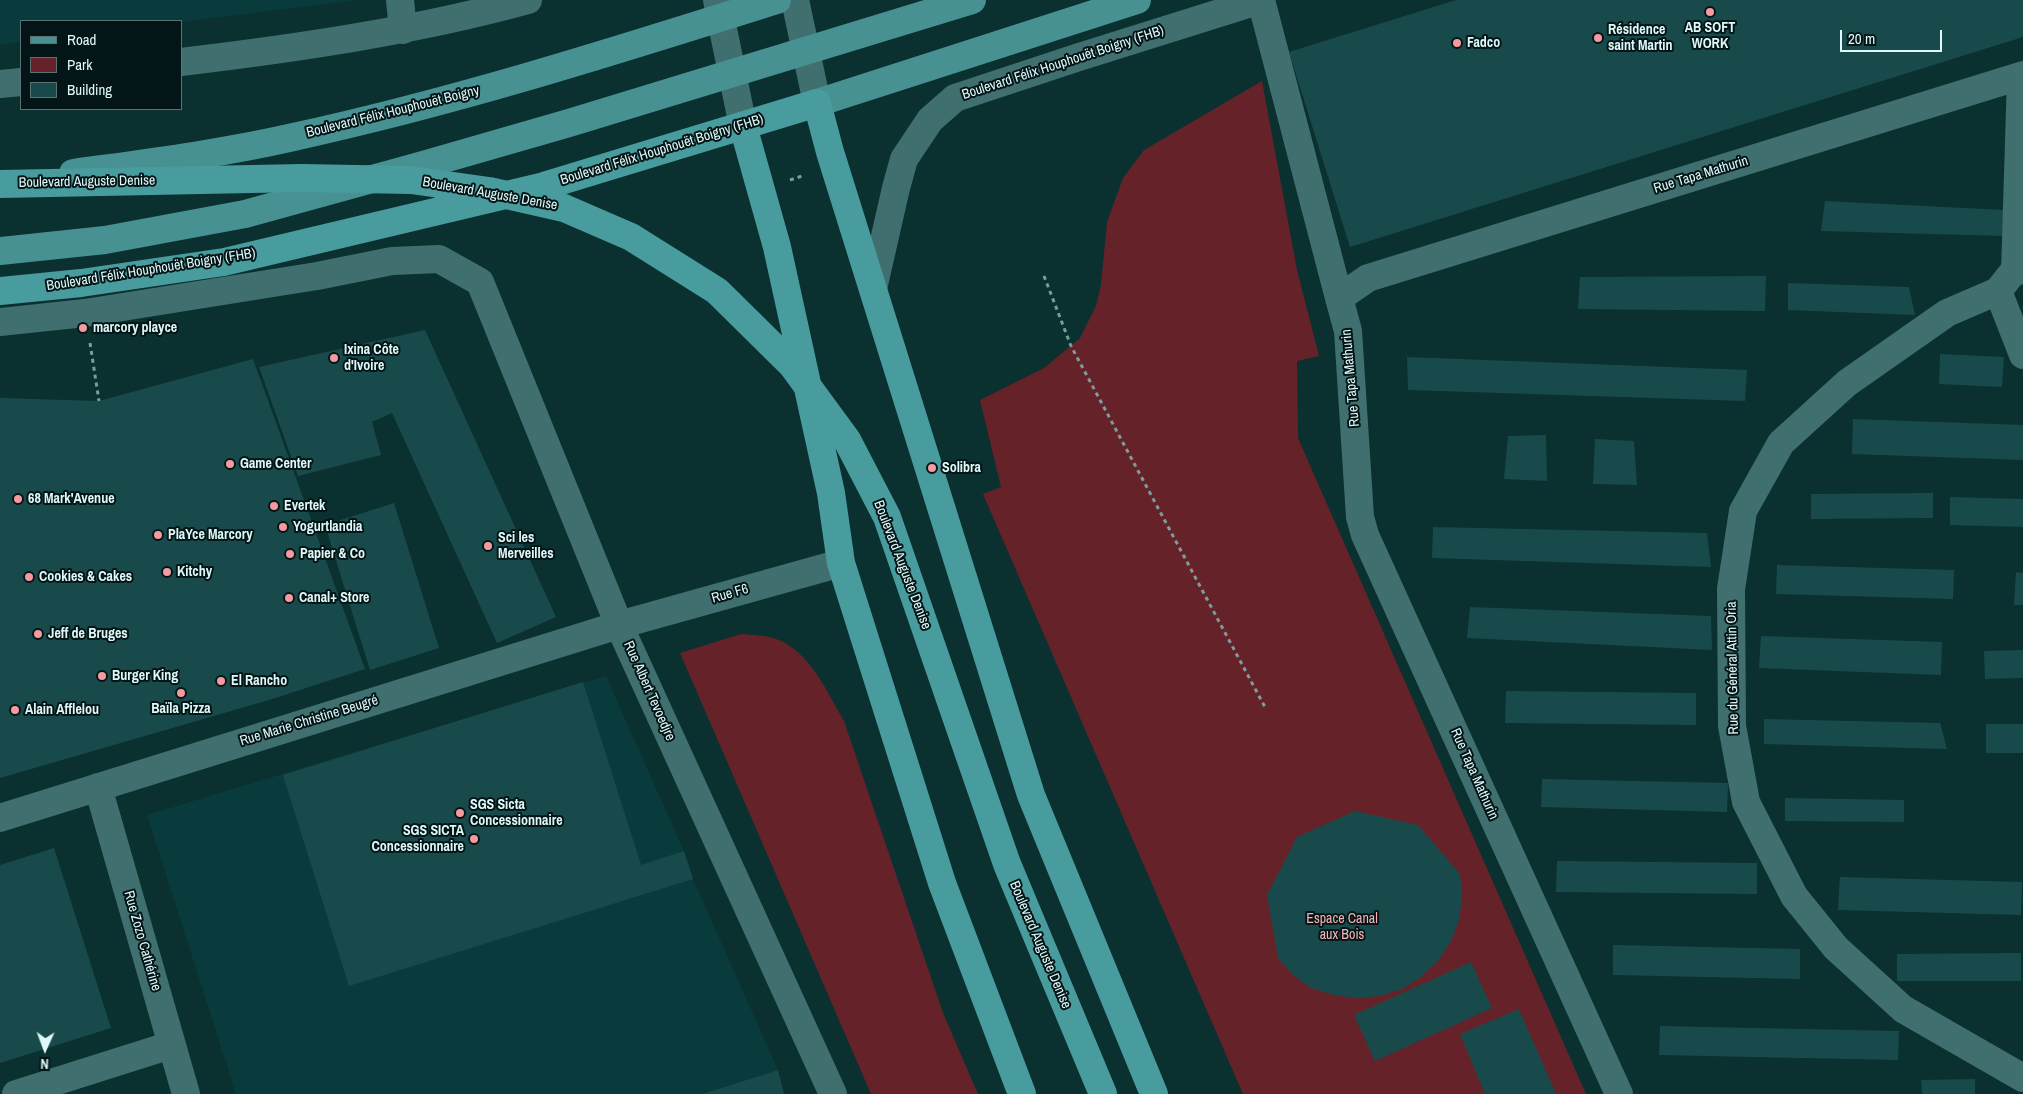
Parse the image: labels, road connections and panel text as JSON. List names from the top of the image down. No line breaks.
{"streets":{"highway":["Boulevard Félix Houphouët Boigny (FHB)","Boulevard Auguste Denise"],"main road":["Boulevard Félix Houphouët Boigny"],"street":["Rue Tapa Mathurin","Rue F6","Rue du Général Attin Oria","Rue Albert Tevoedjre","Rue Marie Christine Beugré","Rue Zozo Cathérine"]},"crossings":[["Boulevard Félix Houphouët Boigny","Boulevard Auguste Denise"],["Rue F6","Rue Albert Tevoedjre"],["Rue F6","Rue Marie Christine Beugré"],["Rue Albert Tevoedjre","Rue Marie Christine Beugré"],["Rue Marie Christine Beugré","Rue Zozo Cathérine"]],"parks":["Espace Canal aux Bois"],"places":["AB SOFT WORK","Résidence saint Martin","Fadco","marcory playce","Ixina Côte d'Ivoire","Game Center","Solibra","68 Mark'Avenue","Evertek","Yogurtlandia","PlaYce Marcory","Sci les Merveilles","Papier & Co","Kitchy","Cookies & Cakes","Canal+ Store","Jeff de Bruges","Burger King","El Rancho","Baïla Pizza","Alain Afflelou","SGS Sicta Concessionnaire","SGS SICTA Concessionnaire"],"legend":["Road","Park","Building"],"scale_bar":"20 m","north":"bottom"}
